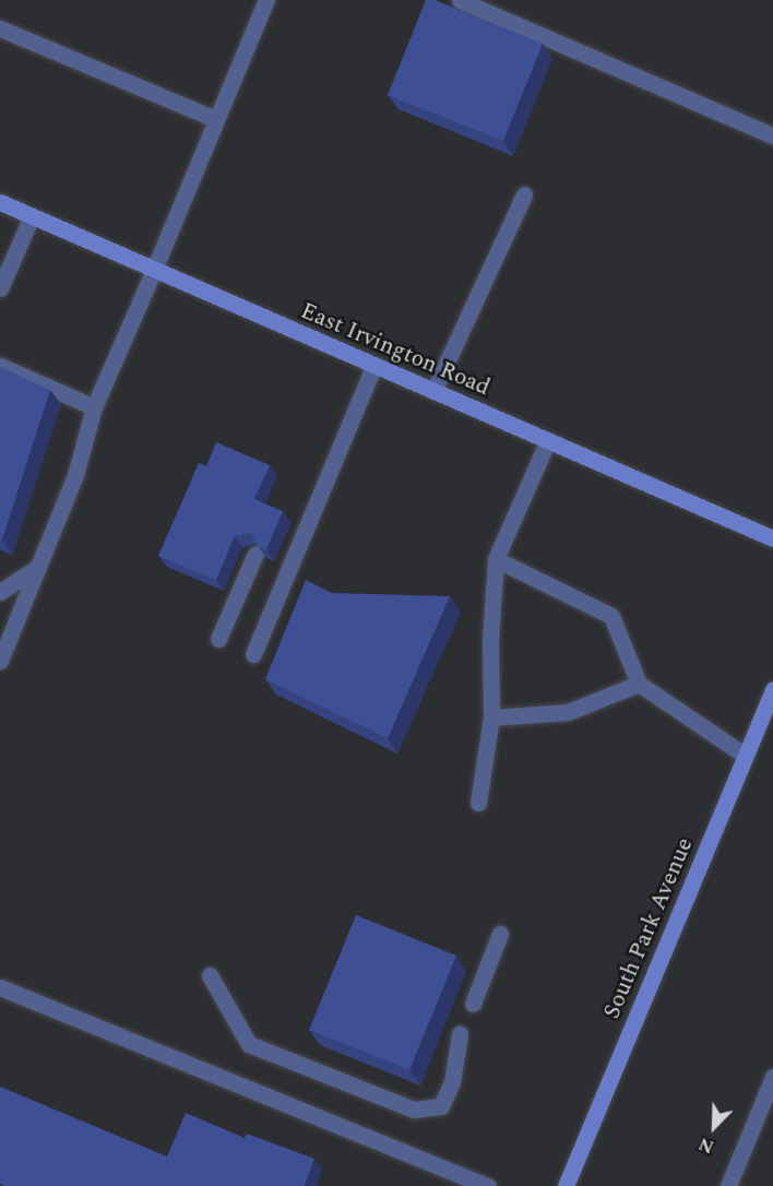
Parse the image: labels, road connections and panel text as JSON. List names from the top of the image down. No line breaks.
{"streets":{"main road":["East Irvington Road","South Park Avenue"]},"north":"bottom left"}
